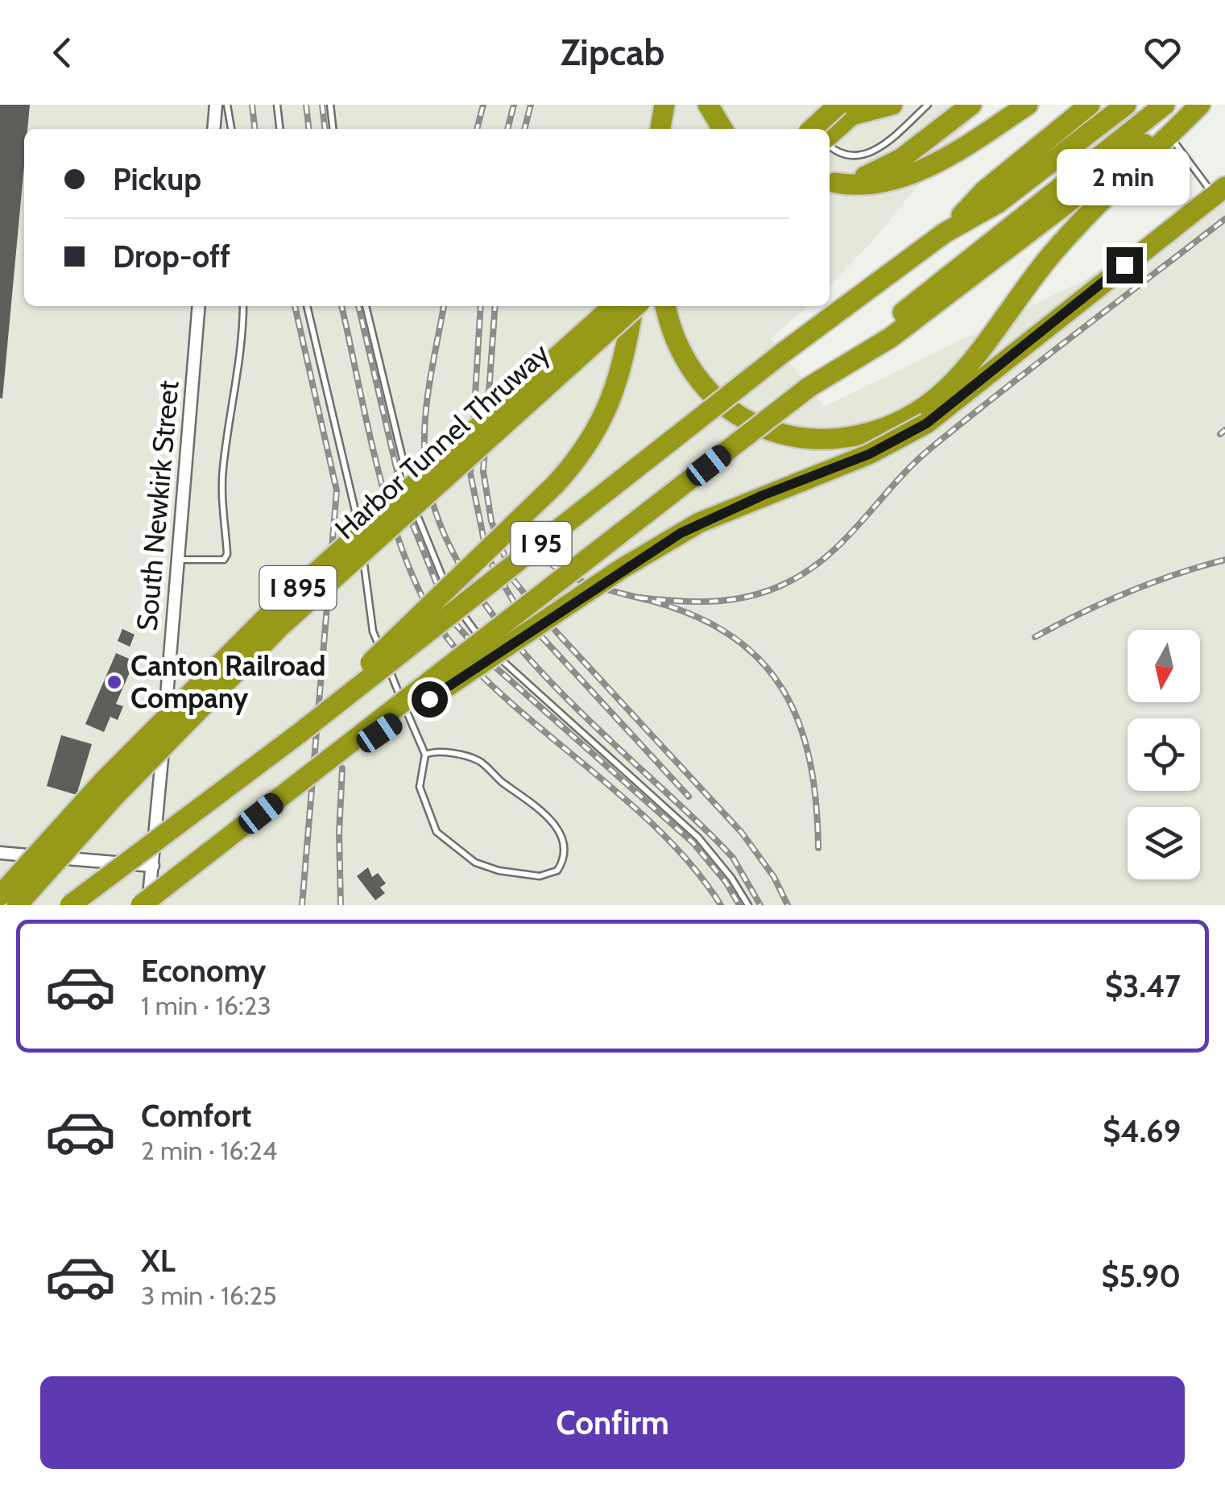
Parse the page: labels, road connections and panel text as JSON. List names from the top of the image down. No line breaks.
{"streets":{"highway":["Harbor Tunnel Thruway","I 95","I 895"],"street":["South Newkirk Street"]},"places":["Canton Railroad Company"],"north":"bottom","page":{"header":"Zipcab","banner":["Pickup","Drop-off"],"bubble":"2 min","list":[{"name":"Economy","note":"1 min · 16:23","value":"$3.47"},{"name":"Comfort","note":"2 min · 16:24","value":"$4.69"},{"name":"XL","note":"3 min · 16:25","value":"$5.90"}],"buttons":"Confirm"}}
